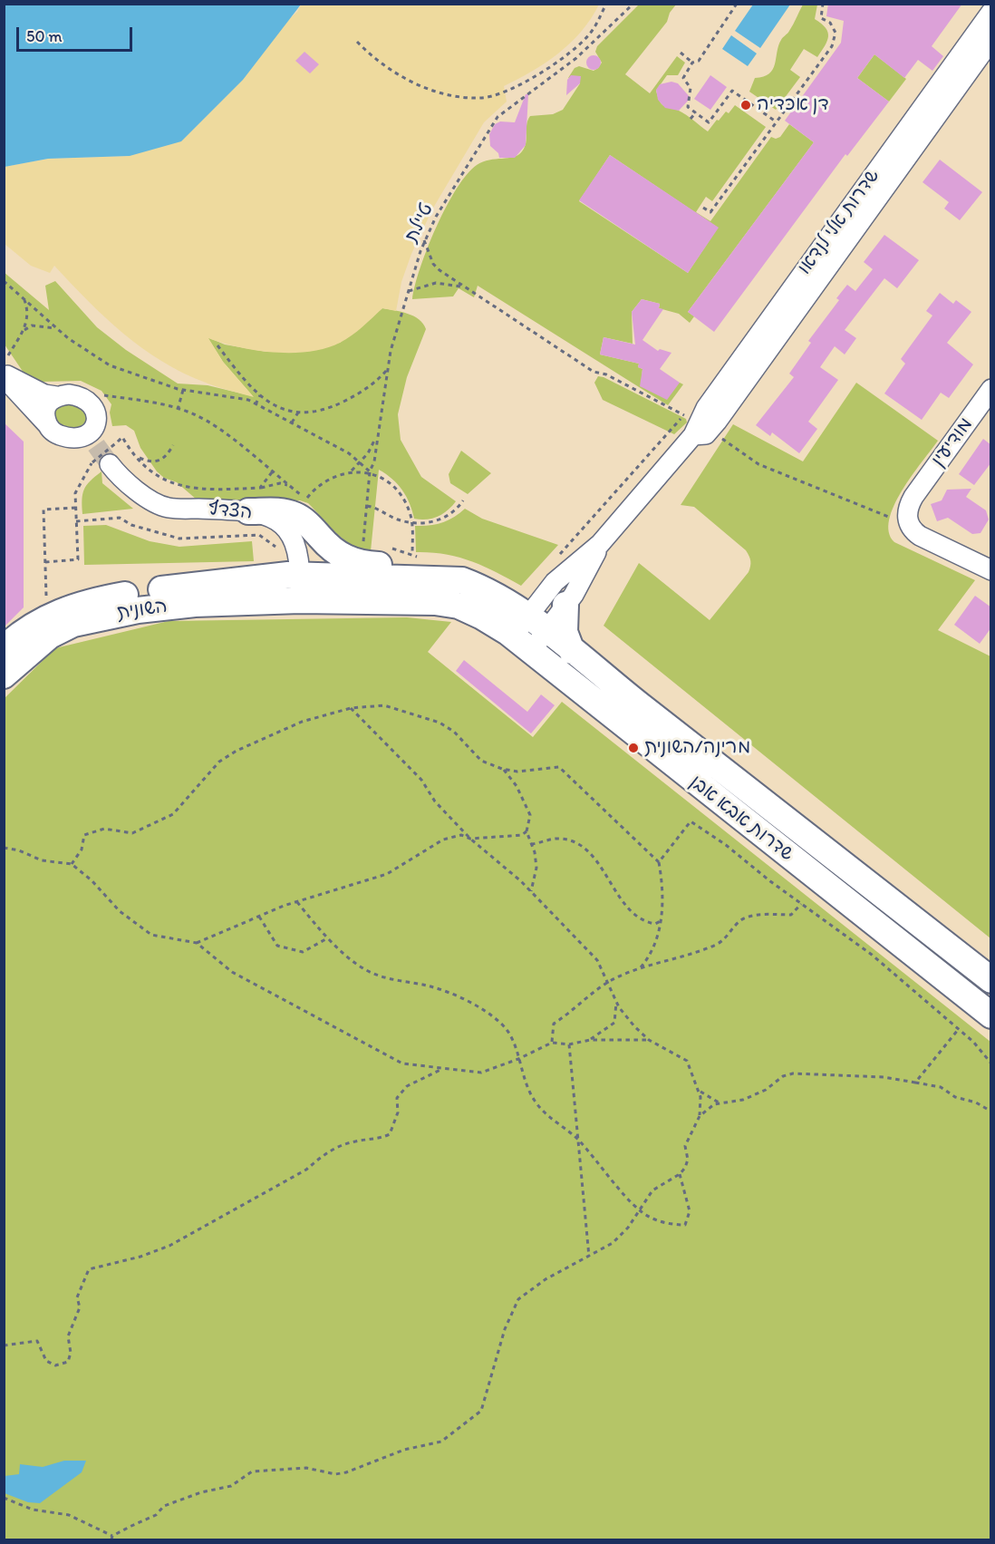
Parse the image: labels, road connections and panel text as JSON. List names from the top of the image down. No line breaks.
{"streets":{"street":["שדרות אלי לנדאו","מודיעין","הצדף","השונית","שדרות אבא אבן"],"path":["טיילת"]},"crossings":[["שדרות אלי לנדאו","שדרות אבא אבן"],["הצדף","השונית"],["הצדף","שדרות אבא אבן"],["השונית","שדרות אבא אבן"]],"places":["דן אכדיה","מרינה/השונית"],"scale_bar":"50 m"}
